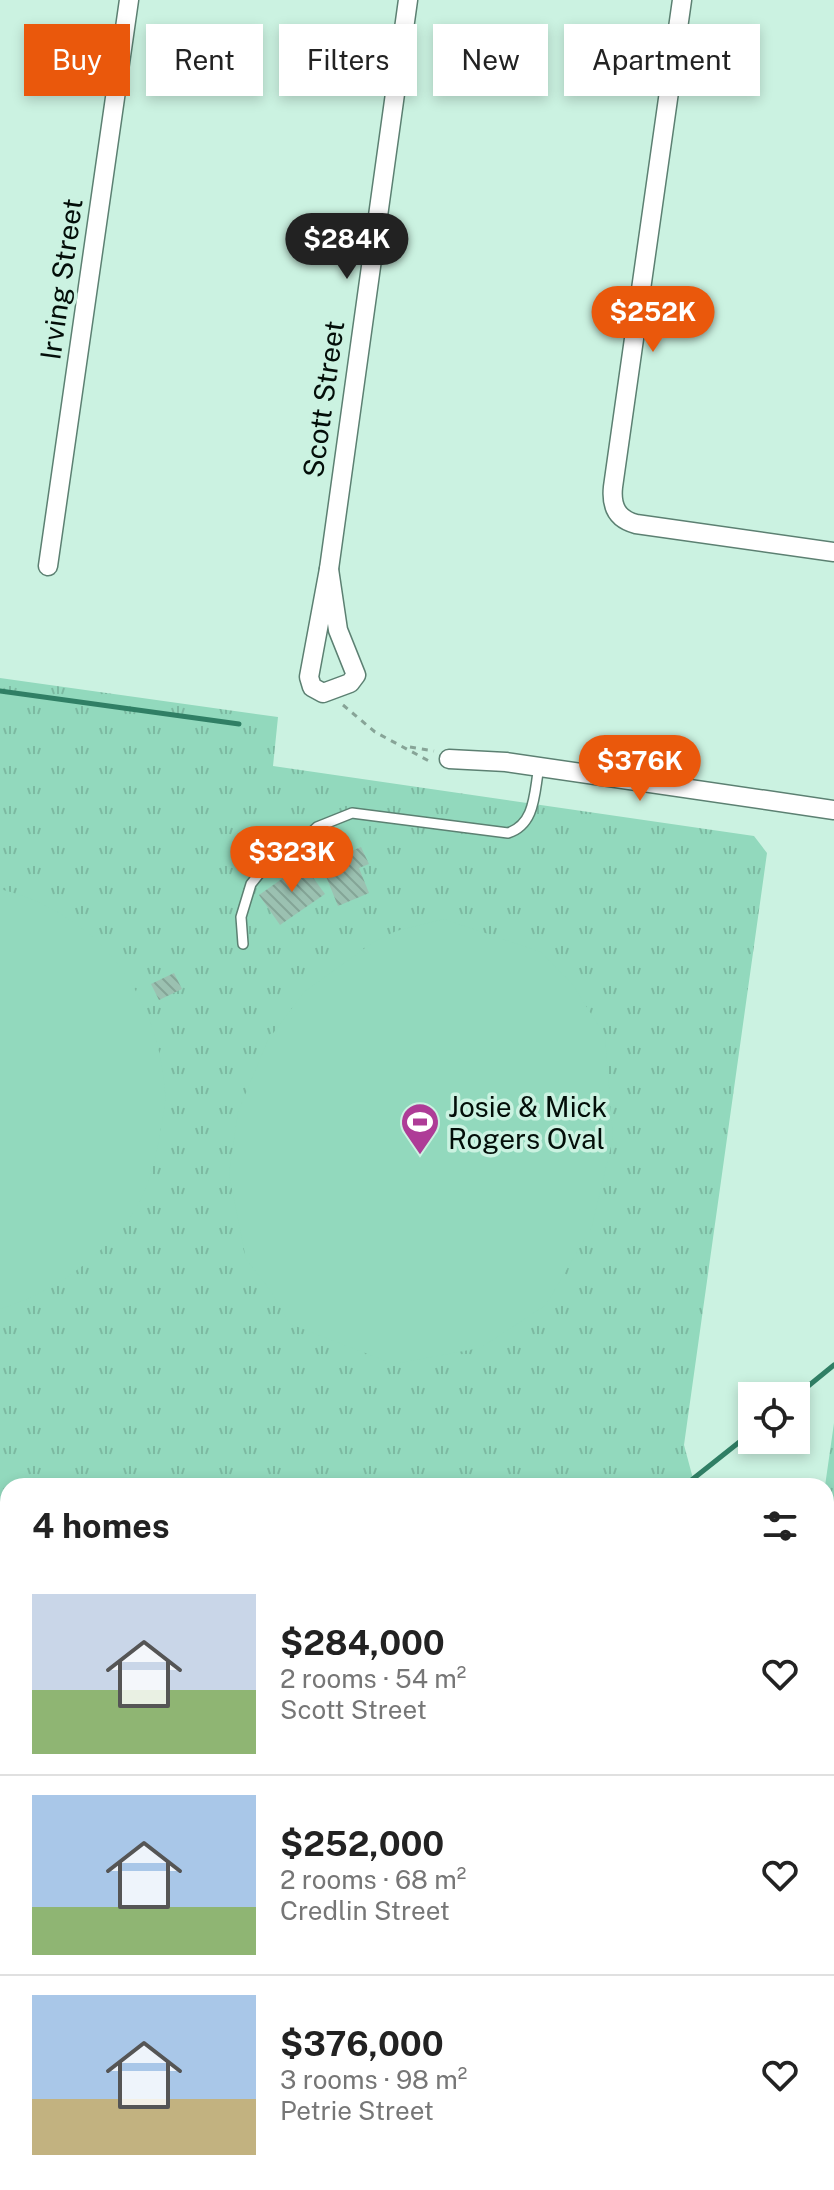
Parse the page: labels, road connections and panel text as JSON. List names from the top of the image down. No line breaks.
{"streets":{"street":["Irving Street","Scott Street"]},"places":{"sports":["Josie & Mick Rogers Oval"]},"page":{"chip":["Buy","Rent","Filters","New","Apartment"],"price":["$284K","$252K","$376K","$323K"],"heading":"4 homes","list":[{"name":"$284,000","note":"2 rooms · 54 m² · Scott Street"},{"name":"$252,000","note":"2 rooms · 68 m² · Credlin Street"},{"name":"$376,000","note":"3 rooms · 98 m² · Petrie Street"}]}}
